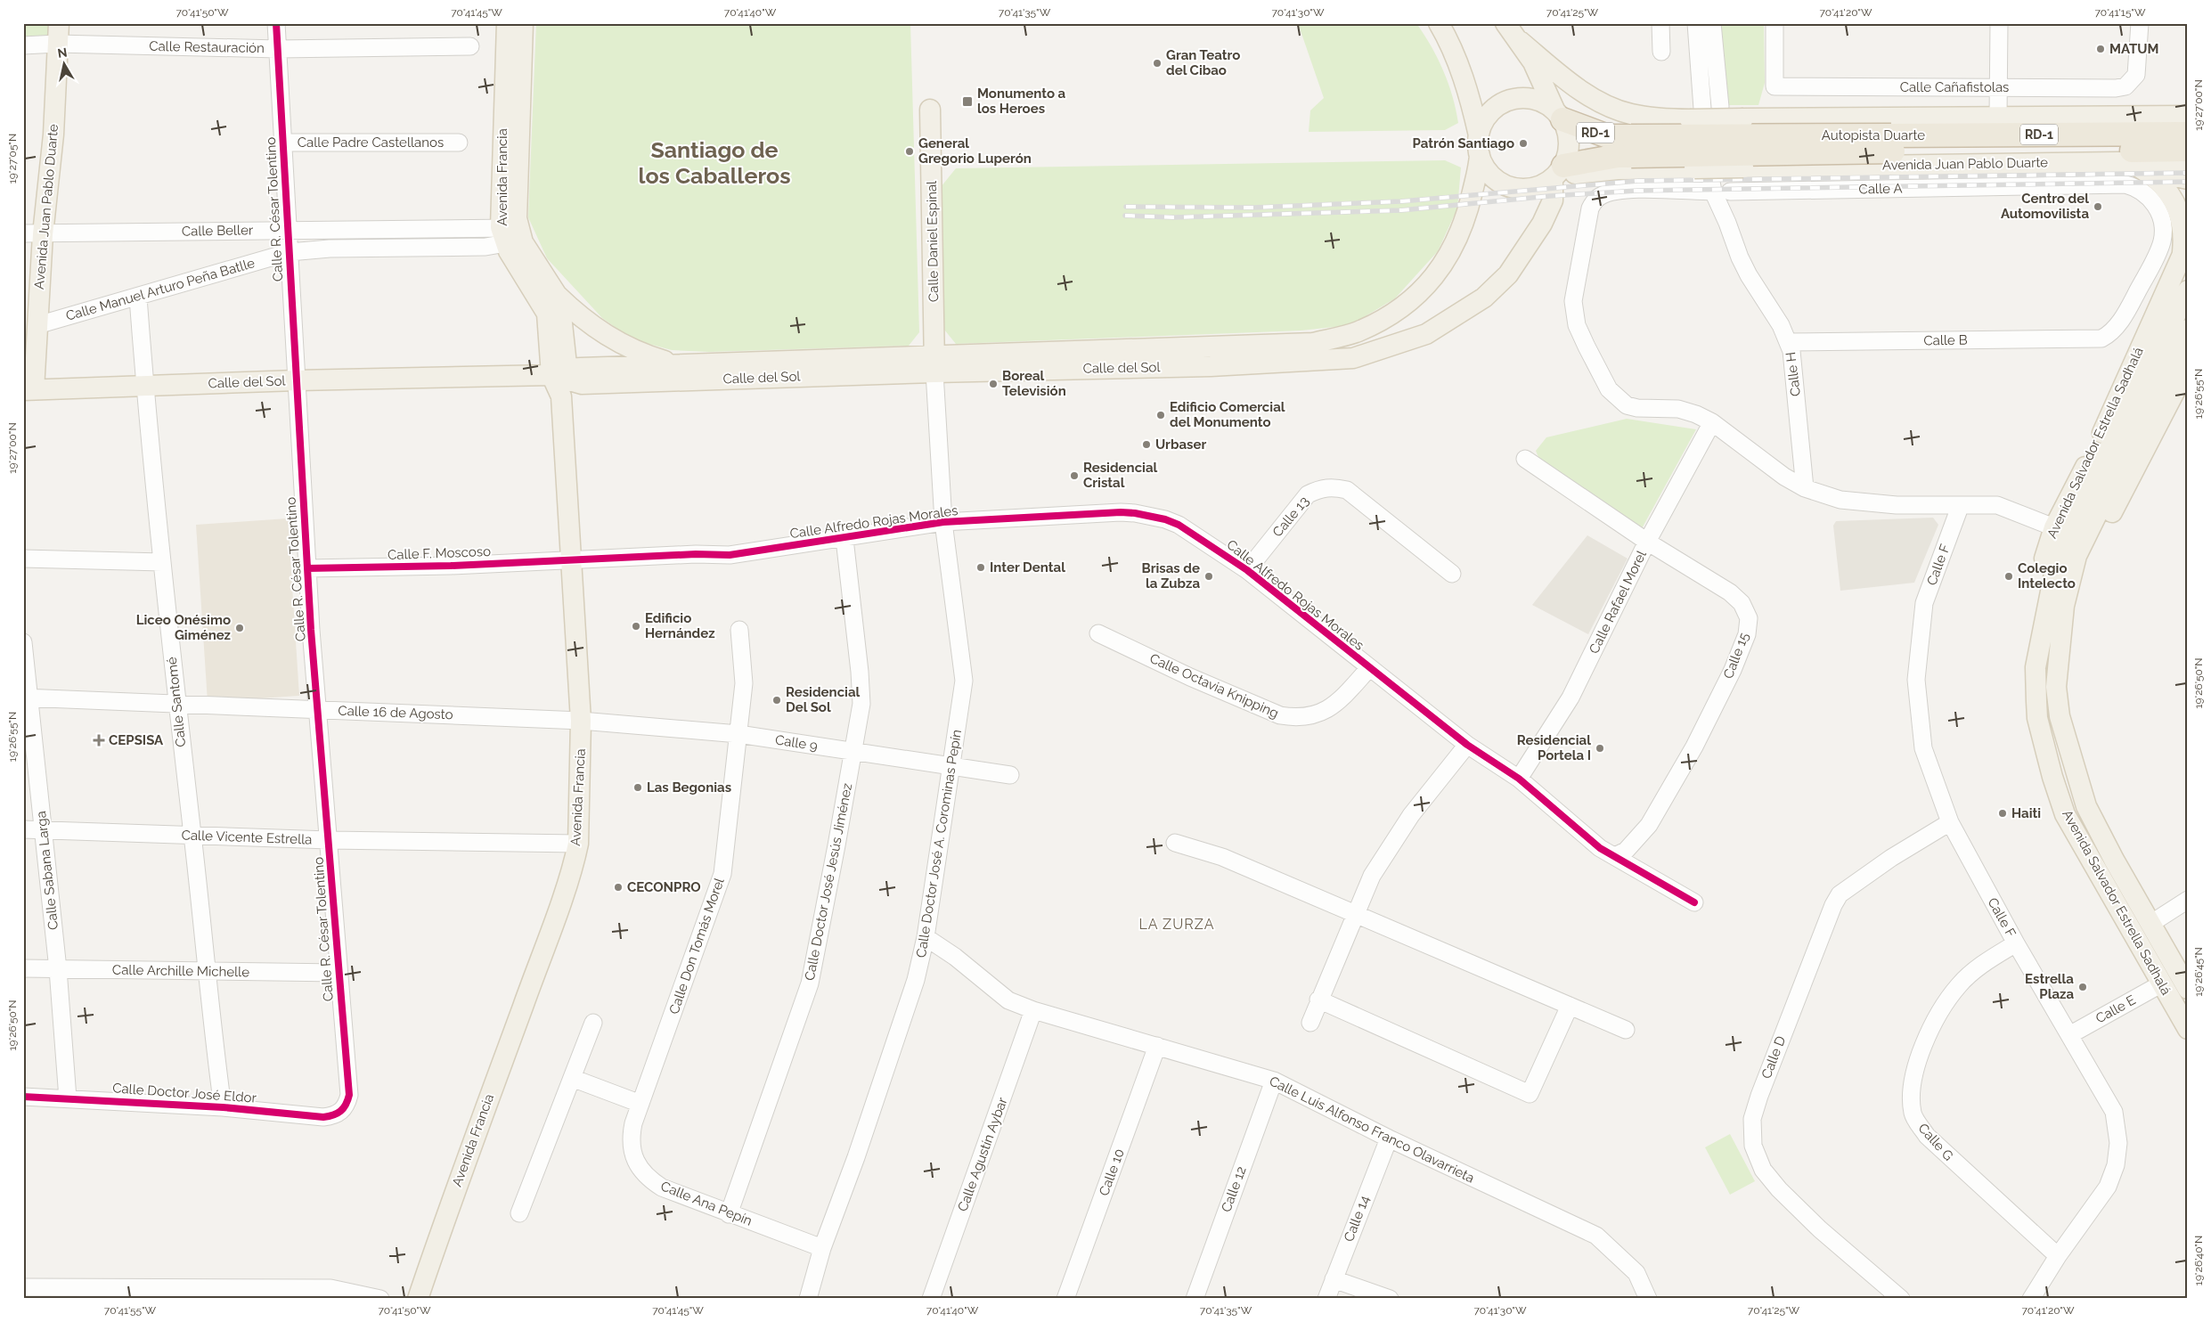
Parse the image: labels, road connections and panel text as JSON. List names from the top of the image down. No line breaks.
{"streets":{"highway":["RD-1","Autopista Duarte"],"main road":["Avenida Juan Pablo Duarte","Avenida Francia","Calle Daniel Espinal","Calle del Sol","Avenida Salvador Estrella Sadhalá"],"street":["Calle Restauración","Calle Cañafistolas","Calle Padre Castellanos","Calle A","Calle R. César Tolentino","Calle Beller","Calle Manuel Arturo Peña Batlle","Calle B","Calle H","Calle 13","Calle Alfredo Rojas Morales","Calle F. Moscoso","Calle F","Calle Rafael Morel","Calle 15","Calle Octavia Knipping","Calle Santomé","Calle 16 de Agosto","Calle 9","Calle Vicente Estrella","Calle Doctor José A. Corominas Pepín","Calle Sabana Larga","Calle Doctor José Jesús Jiménez","Calle Don Tomás Morel","Calle Archille Michelle","Calle E","Calle D","Calle Doctor José Eldor","Calle Luis Alfonso Franco Olavarrieta","Calle G","Calle Agustín Aybar","Calle 10","Calle 12","Calle Ana Pepín","Calle 14"]},"crossings":[["Calle Restauración","Avenida Juan Pablo Duarte"],["Calle Restauración","Calle R. César Tolentino"],["Autopista Duarte","Avenida Juan Pablo Duarte"],["Autopista Duarte","Calle del Sol"],["Calle Padre Castellanos","Calle R. César Tolentino"],["Avenida Juan Pablo Duarte","Calle A"],["Avenida Juan Pablo Duarte","Calle Beller"],["Avenida Juan Pablo Duarte","Calle Manuel Arturo Peña Batlle"],["Avenida Juan Pablo Duarte","Calle del Sol"],["Avenida Francia","Calle Beller"],["Avenida Francia","Calle Manuel Arturo Peña Batlle"],["Avenida Francia","Calle del Sol"],["Avenida Francia","Calle Alfredo Rojas Morales"],["Avenida Francia","Calle F. Moscoso"],["Avenida Francia","Calle 16 de Agosto"],["Avenida Francia","Calle 9"],["Avenida Francia","Calle Vicente Estrella"],["Calle A","Calle B"],["Calle R. César Tolentino","Calle Beller"],["Calle R. César Tolentino","Calle Manuel Arturo Peña Batlle"],["Calle R. César Tolentino","Calle del Sol"],["Calle R. César Tolentino","Calle F. Moscoso"],["Calle R. César Tolentino","Calle 16 de Agosto"],["Calle R. César Tolentino","Calle Vicente Estrella"],["Calle R. César Tolentino","Calle Archille Michelle"],["Calle R. César Tolentino","Calle Doctor José Eldor"],["Calle Beller","Calle Manuel Arturo Peña Batlle"],["Calle Daniel Espinal","Calle del Sol"],["Calle Daniel Espinal","Calle Doctor José A. Corominas Pepín"],["Calle Manuel Arturo Peña Batlle","Calle Santomé"],["Calle B","Calle H"],["Calle del Sol","Calle Santomé"],["Calle del Sol","Calle Doctor José A. Corominas Pepín"],["Avenida Salvador Estrella Sadhalá","Calle E"],["Calle 13","Calle Alfredo Rojas Morales"],["Calle Alfredo Rojas Morales","Calle F. Moscoso"],["Calle Alfredo Rojas Morales","Calle Rafael Morel"],["Calle Alfredo Rojas Morales","Calle 15"],["Calle Alfredo Rojas Morales","Calle Octavia Knipping"],["Calle Alfredo Rojas Morales","Calle Doctor José A. Corominas Pepín"],["Calle Alfredo Rojas Morales","Calle Doctor José Jesús Jiménez"],["Calle F","Calle E"],["Calle F","Calle D"],["Calle F","Calle G"],["Calle Rafael Morel","Calle 15"],["Calle Santomé","Calle 16 de Agosto"],["Calle Santomé","Calle Vicente Estrella"],["Calle Santomé","Calle Archille Michelle"],["Calle Santomé","Calle Doctor José Eldor"],["Calle 16 de Agosto","Calle 9"],["Calle 16 de Agosto","Calle Sabana Larga"],["Calle 9","Calle Doctor José A. Corominas Pepín"],["Calle 9","Calle Doctor José Jesús Jiménez"],["Calle 9","Calle Don Tomás Morel"],["Calle Vicente Estrella","Calle Sabana Larga"],["Calle Doctor José A. Corominas Pepín","Calle Luis Alfonso Franco Olavarrieta"],["Calle Doctor José A. Corominas Pepín","Calle Ana Pepín"],["Calle Sabana Larga","Calle Archille Michelle"],["Calle Sabana Larga","Calle Doctor José Eldor"],["Calle Doctor José Jesús Jiménez","Calle Ana Pepín"],["Calle Don Tomás Morel","Calle Ana Pepín"],["Calle Luis Alfonso Franco Olavarrieta","Calle Agustín Aybar"],["Calle Luis Alfonso Franco Olavarrieta","Calle 10"],["Calle Luis Alfonso Franco Olavarrieta","Calle 12"],["Calle Luis Alfonso Franco Olavarrieta","Calle 14"]],"districts":["Santiago de los Caballeros","LA ZURZA"],"places":{"other":["MATUM","Gran Teatro del Cibao","Patrón Santiago","General Gregorio Luperón","Centro del Automovilista","Boreal Televisión","Edificio Comercial del Monumento","Urbaser","Residencial Cristal","Inter Dental","Brisas de la Zubza","Colegio Intelecto","Edificio Hernández","Liceo Onésimo Giménez","Residencial Del Sol","Residencial Portela I","Las Begonias","Haiti","CECONPRO","Estrella Plaza"],"transit":["Monumento a los Heroes"],"health":["CEPSISA"]},"north":"top","coordinates":["70°41'50\"W","70°41'45\"W","70°41'40\"W","70°41'35\"W","70°41'30\"W","70°41'25\"W","70°41'20\"W","70°41'15\"W","19°27'00\"N","19°27'05\"N","19°26'55\"N","19°26'50\"N","19°26'45\"N","19°26'40\"N","70°41'55\"W"]}
